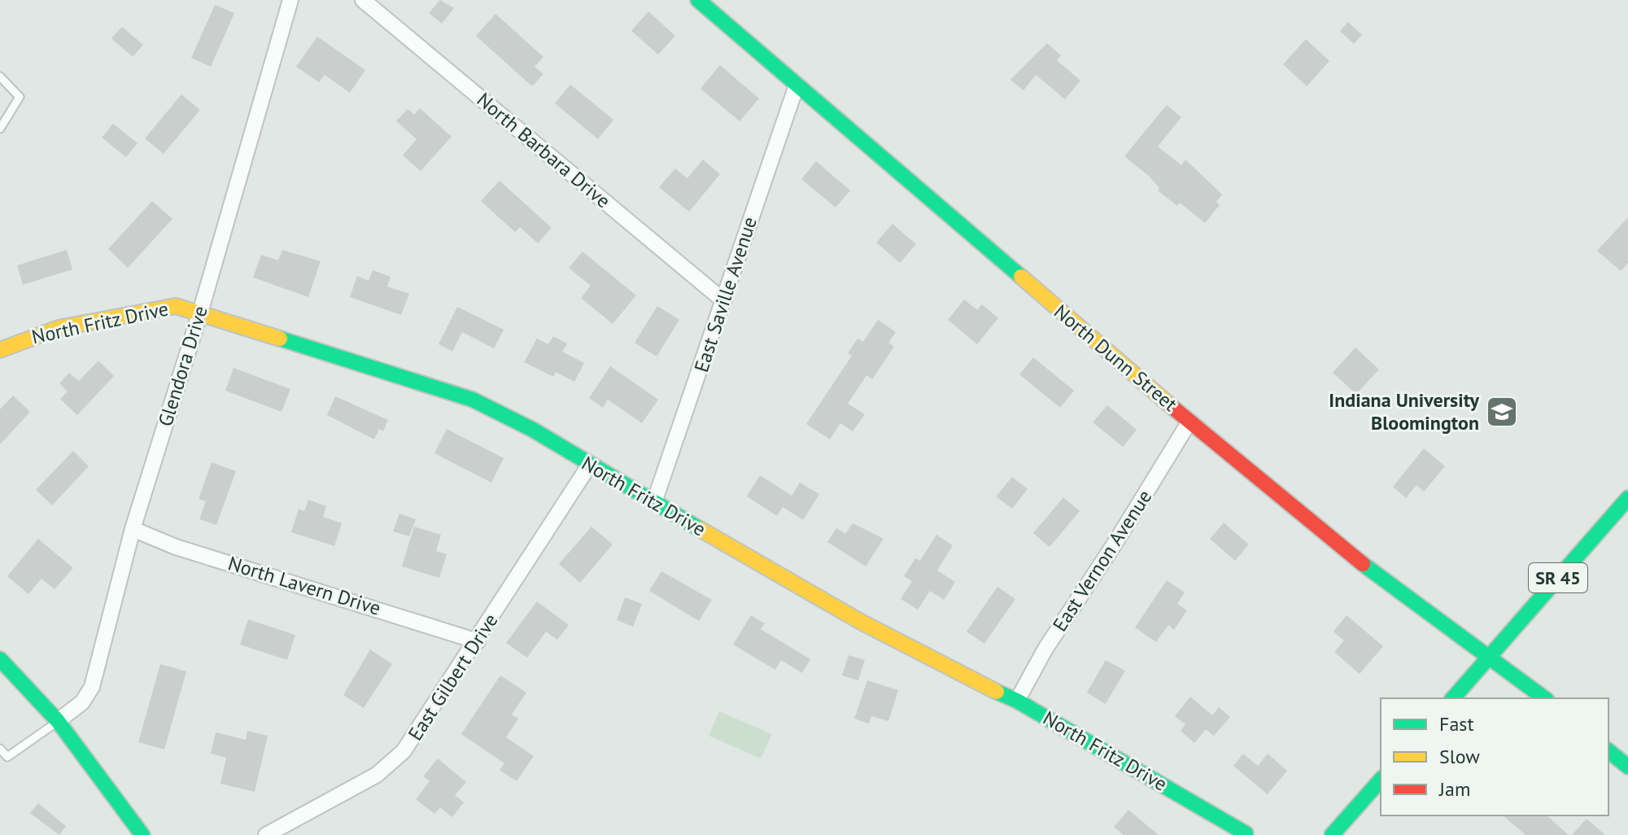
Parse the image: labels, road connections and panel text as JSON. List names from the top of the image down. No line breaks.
{"streets":{"main road":["North Fritz Drive","North Dunn Street","SR 45"],"street":["North Barbara Drive","East Saville Avenue","Glendora Drive","East Vernon Avenue","North Lavern Drive","East Gilbert Drive"]},"crossings":[["North Barbara Drive","East Saville Avenue"],["East Saville Avenue","North Fritz Drive"],["East Saville Avenue","North Dunn Street"],["North Fritz Drive","Glendora Drive"],["North Fritz Drive","East Vernon Avenue"],["North Fritz Drive","East Gilbert Drive"],["North Dunn Street","East Vernon Avenue"],["North Dunn Street","SR 45"],["Glendora Drive","North Lavern Drive"],["North Lavern Drive","East Gilbert Drive"]],"places":{"school or university":["Indiana University Bloomington"]},"legend":["Fast","Slow","Jam"]}
